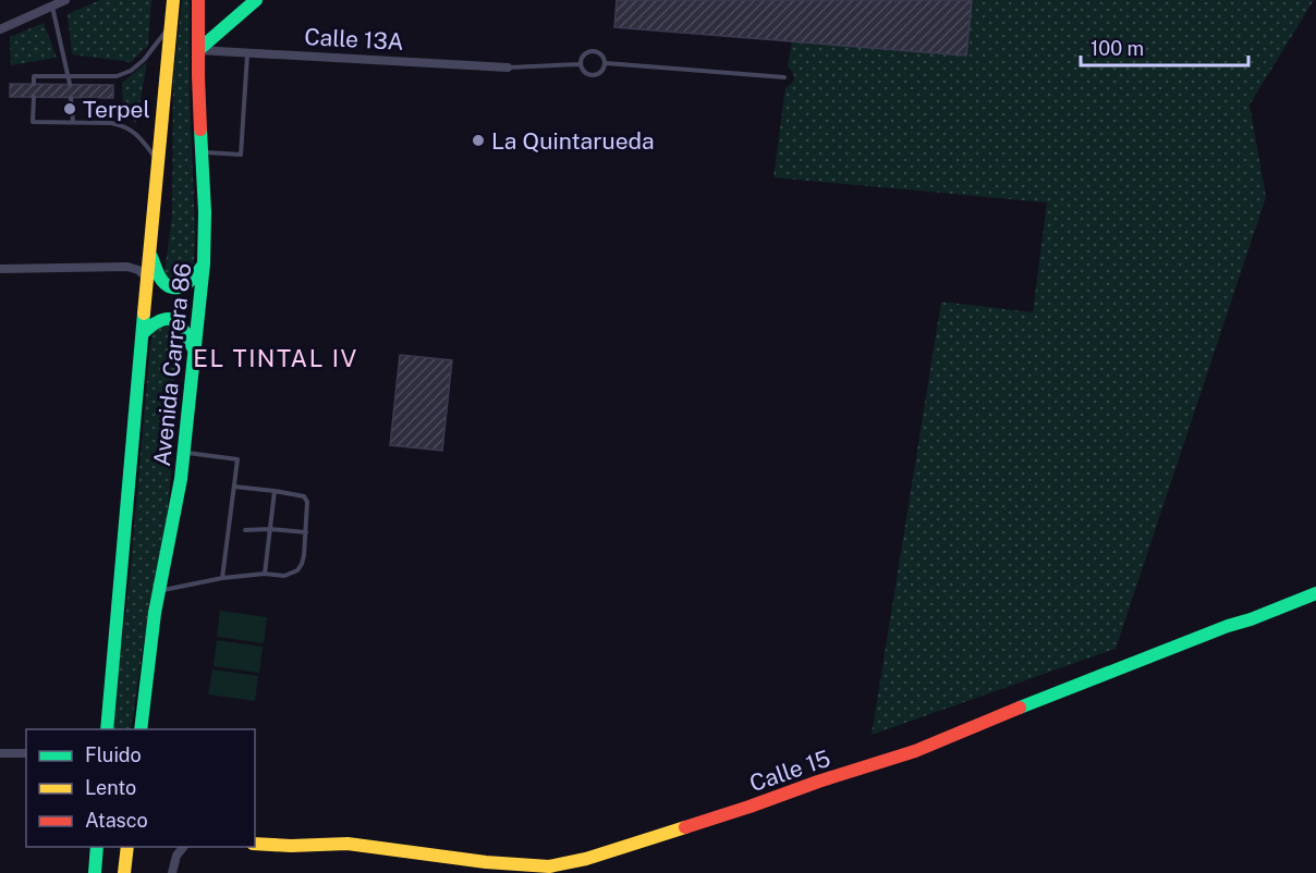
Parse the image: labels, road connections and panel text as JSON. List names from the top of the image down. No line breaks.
{"streets":{"main road":["Avenida Carrera 86","Calle 15"],"street":["Calle 13A"]},"crossings":[["Calle 13A","Avenida Carrera 86"]],"districts":["EL TINTAL IV"],"places":["Terpel","La Quintarueda"],"legend":["Fluido","Lento","Atasco"],"scale_bar":"100 m"}
